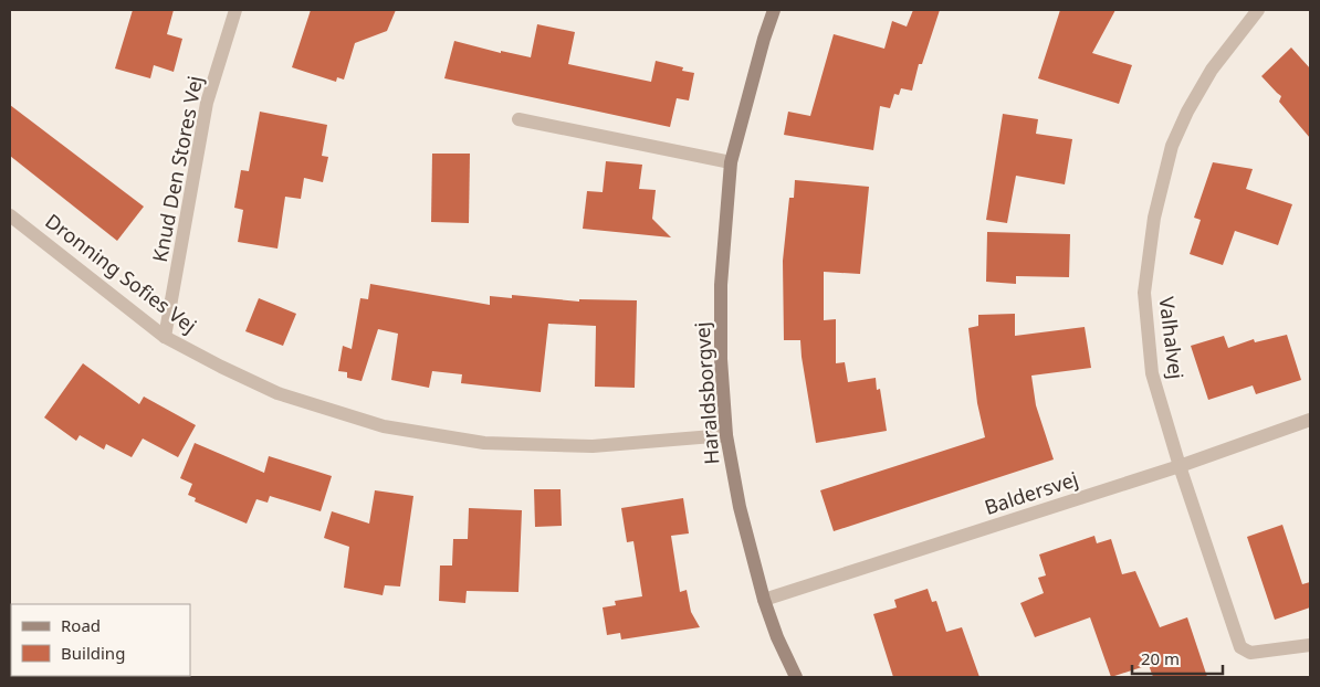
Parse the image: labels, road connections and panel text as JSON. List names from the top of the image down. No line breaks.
{"streets":{"street":["Knud Den Stores Vej","Dronning Sofies Vej","Valhalvej","Haraldsborgvej","Baldersvej"]},"crossings":[["Knud Den Stores Vej","Dronning Sofies Vej"],["Dronning Sofies Vej","Haraldsborgvej"],["Valhalvej","Baldersvej"],["Haraldsborgvej","Baldersvej"]],"legend":["Road","Building"],"scale_bar":"20 m"}
